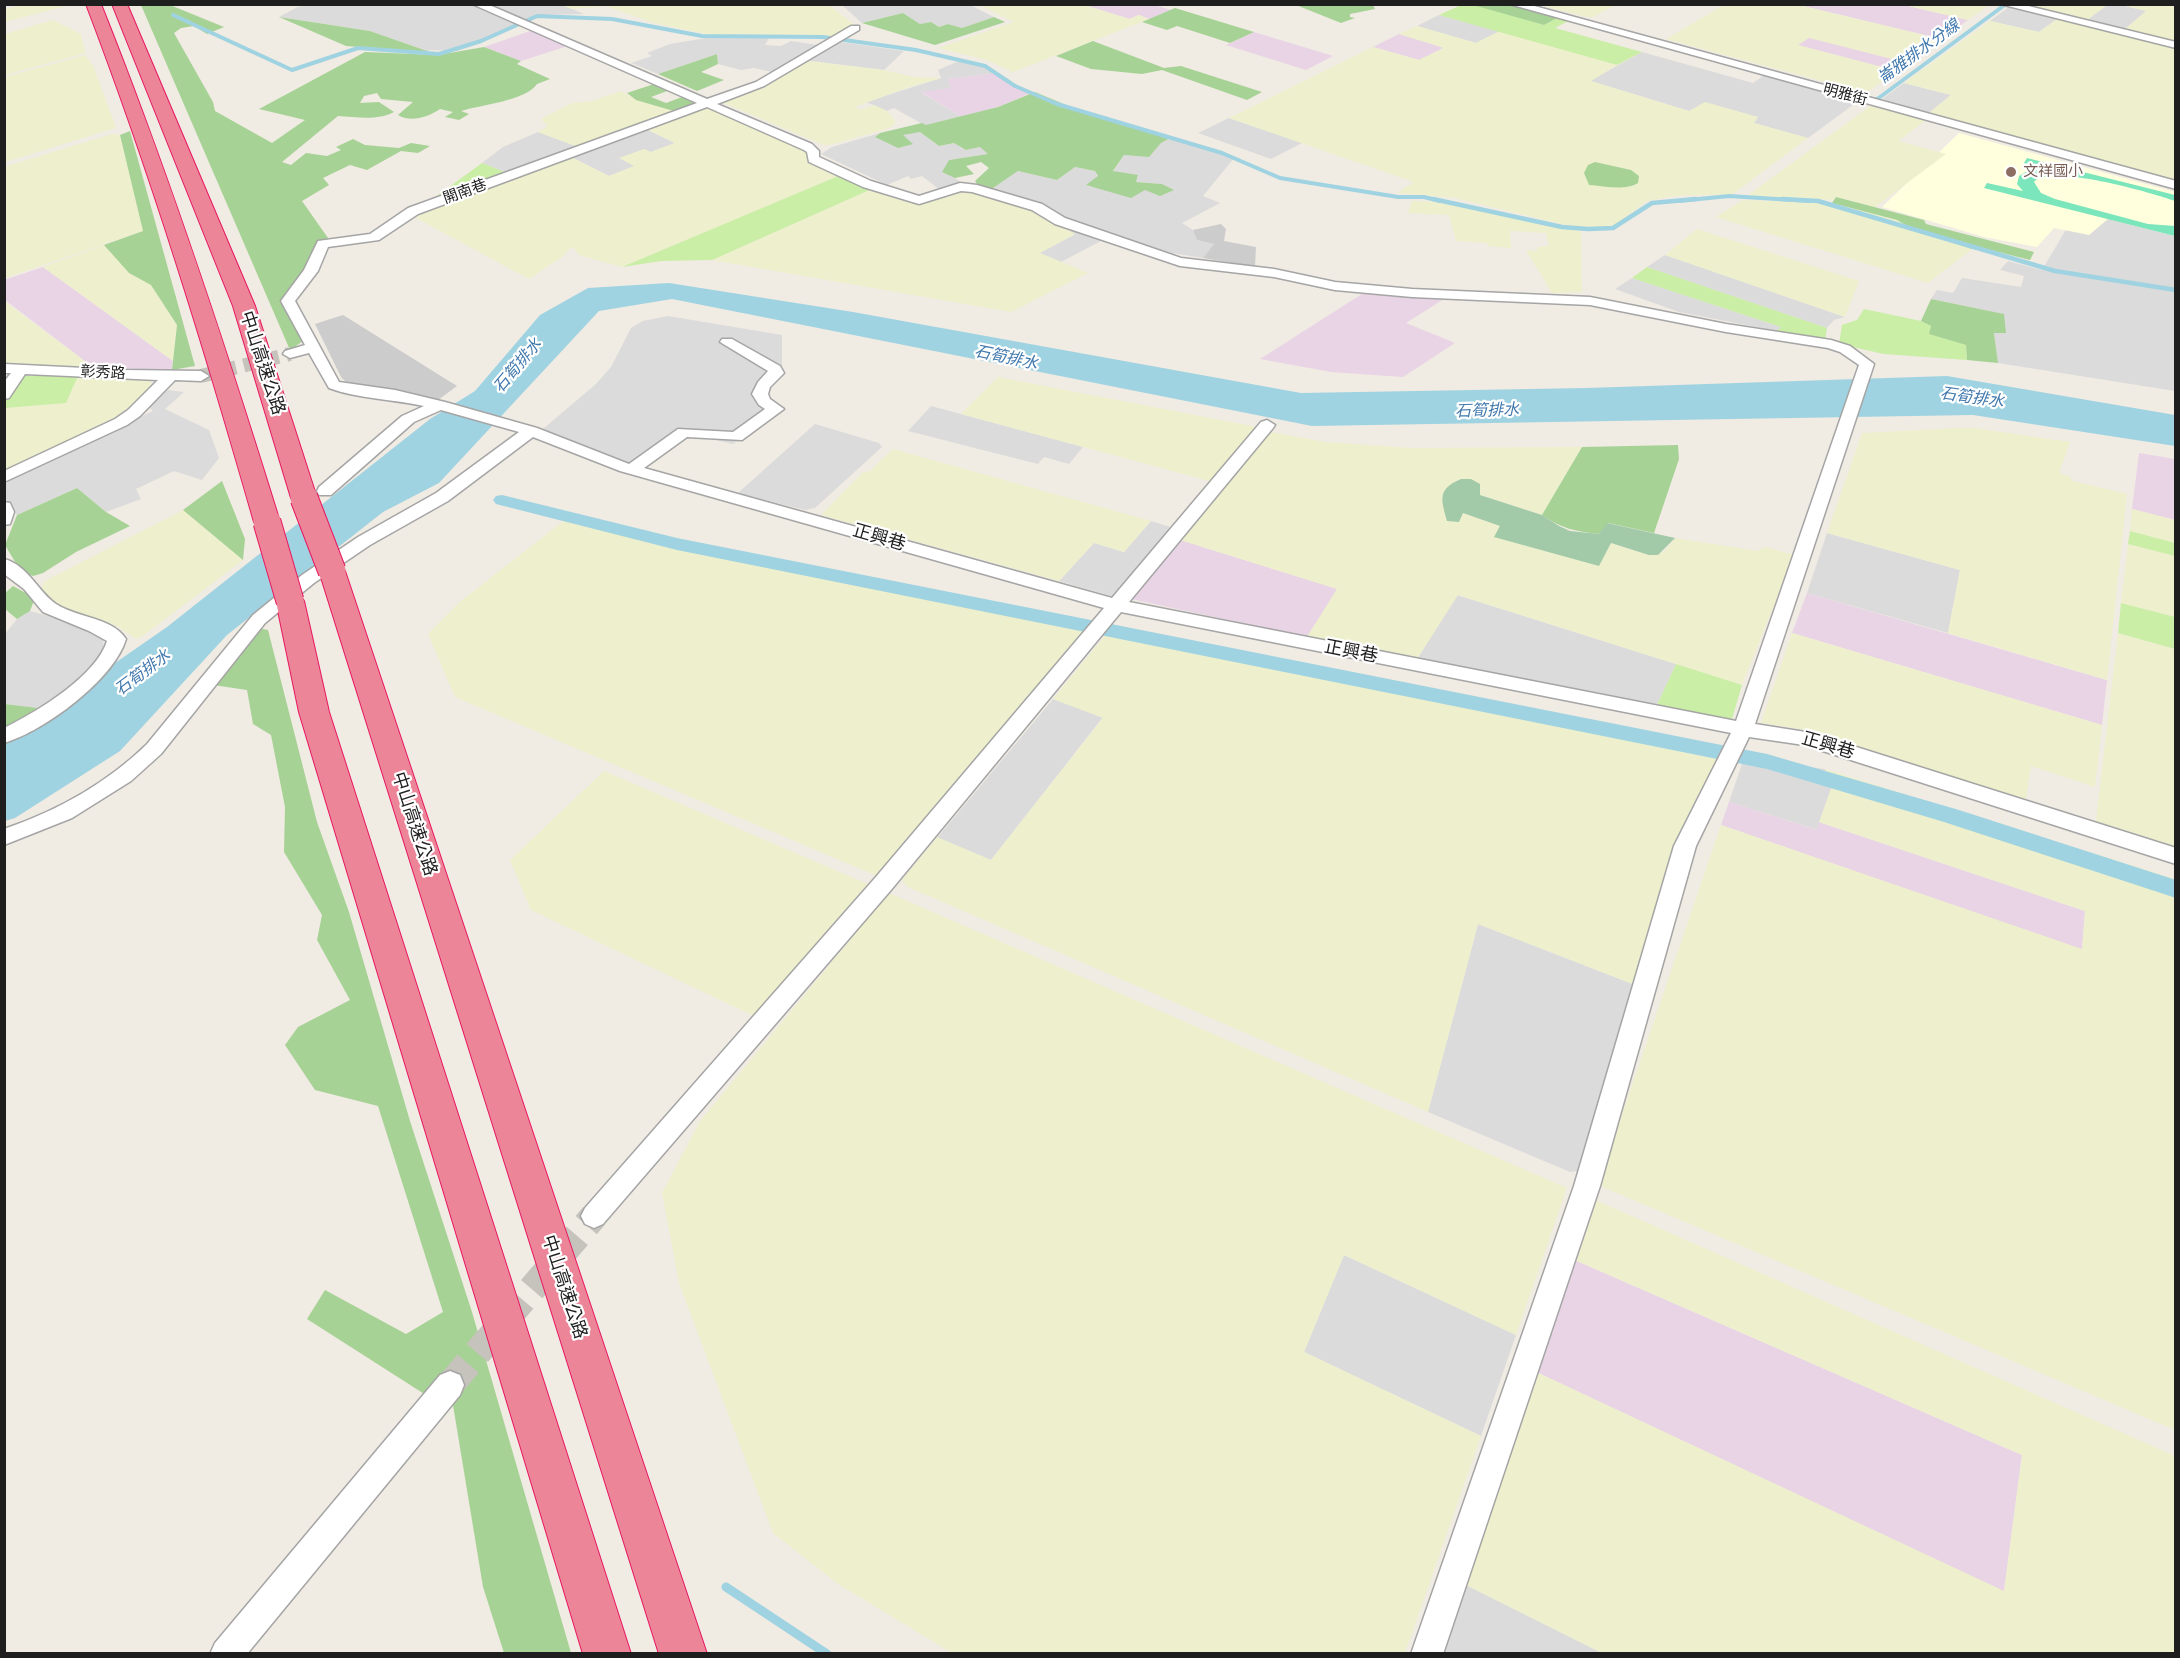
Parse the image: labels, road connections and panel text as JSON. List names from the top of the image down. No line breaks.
{"streets":{"highway":["中山高速公路"],"street":["明雅街","開南巷","彰秀路","正興巷"]},"crossings":[["開南巷","正興巷"]],"water":["崙雅排水分線","石筍排水"],"places":["文祥國小"]}
